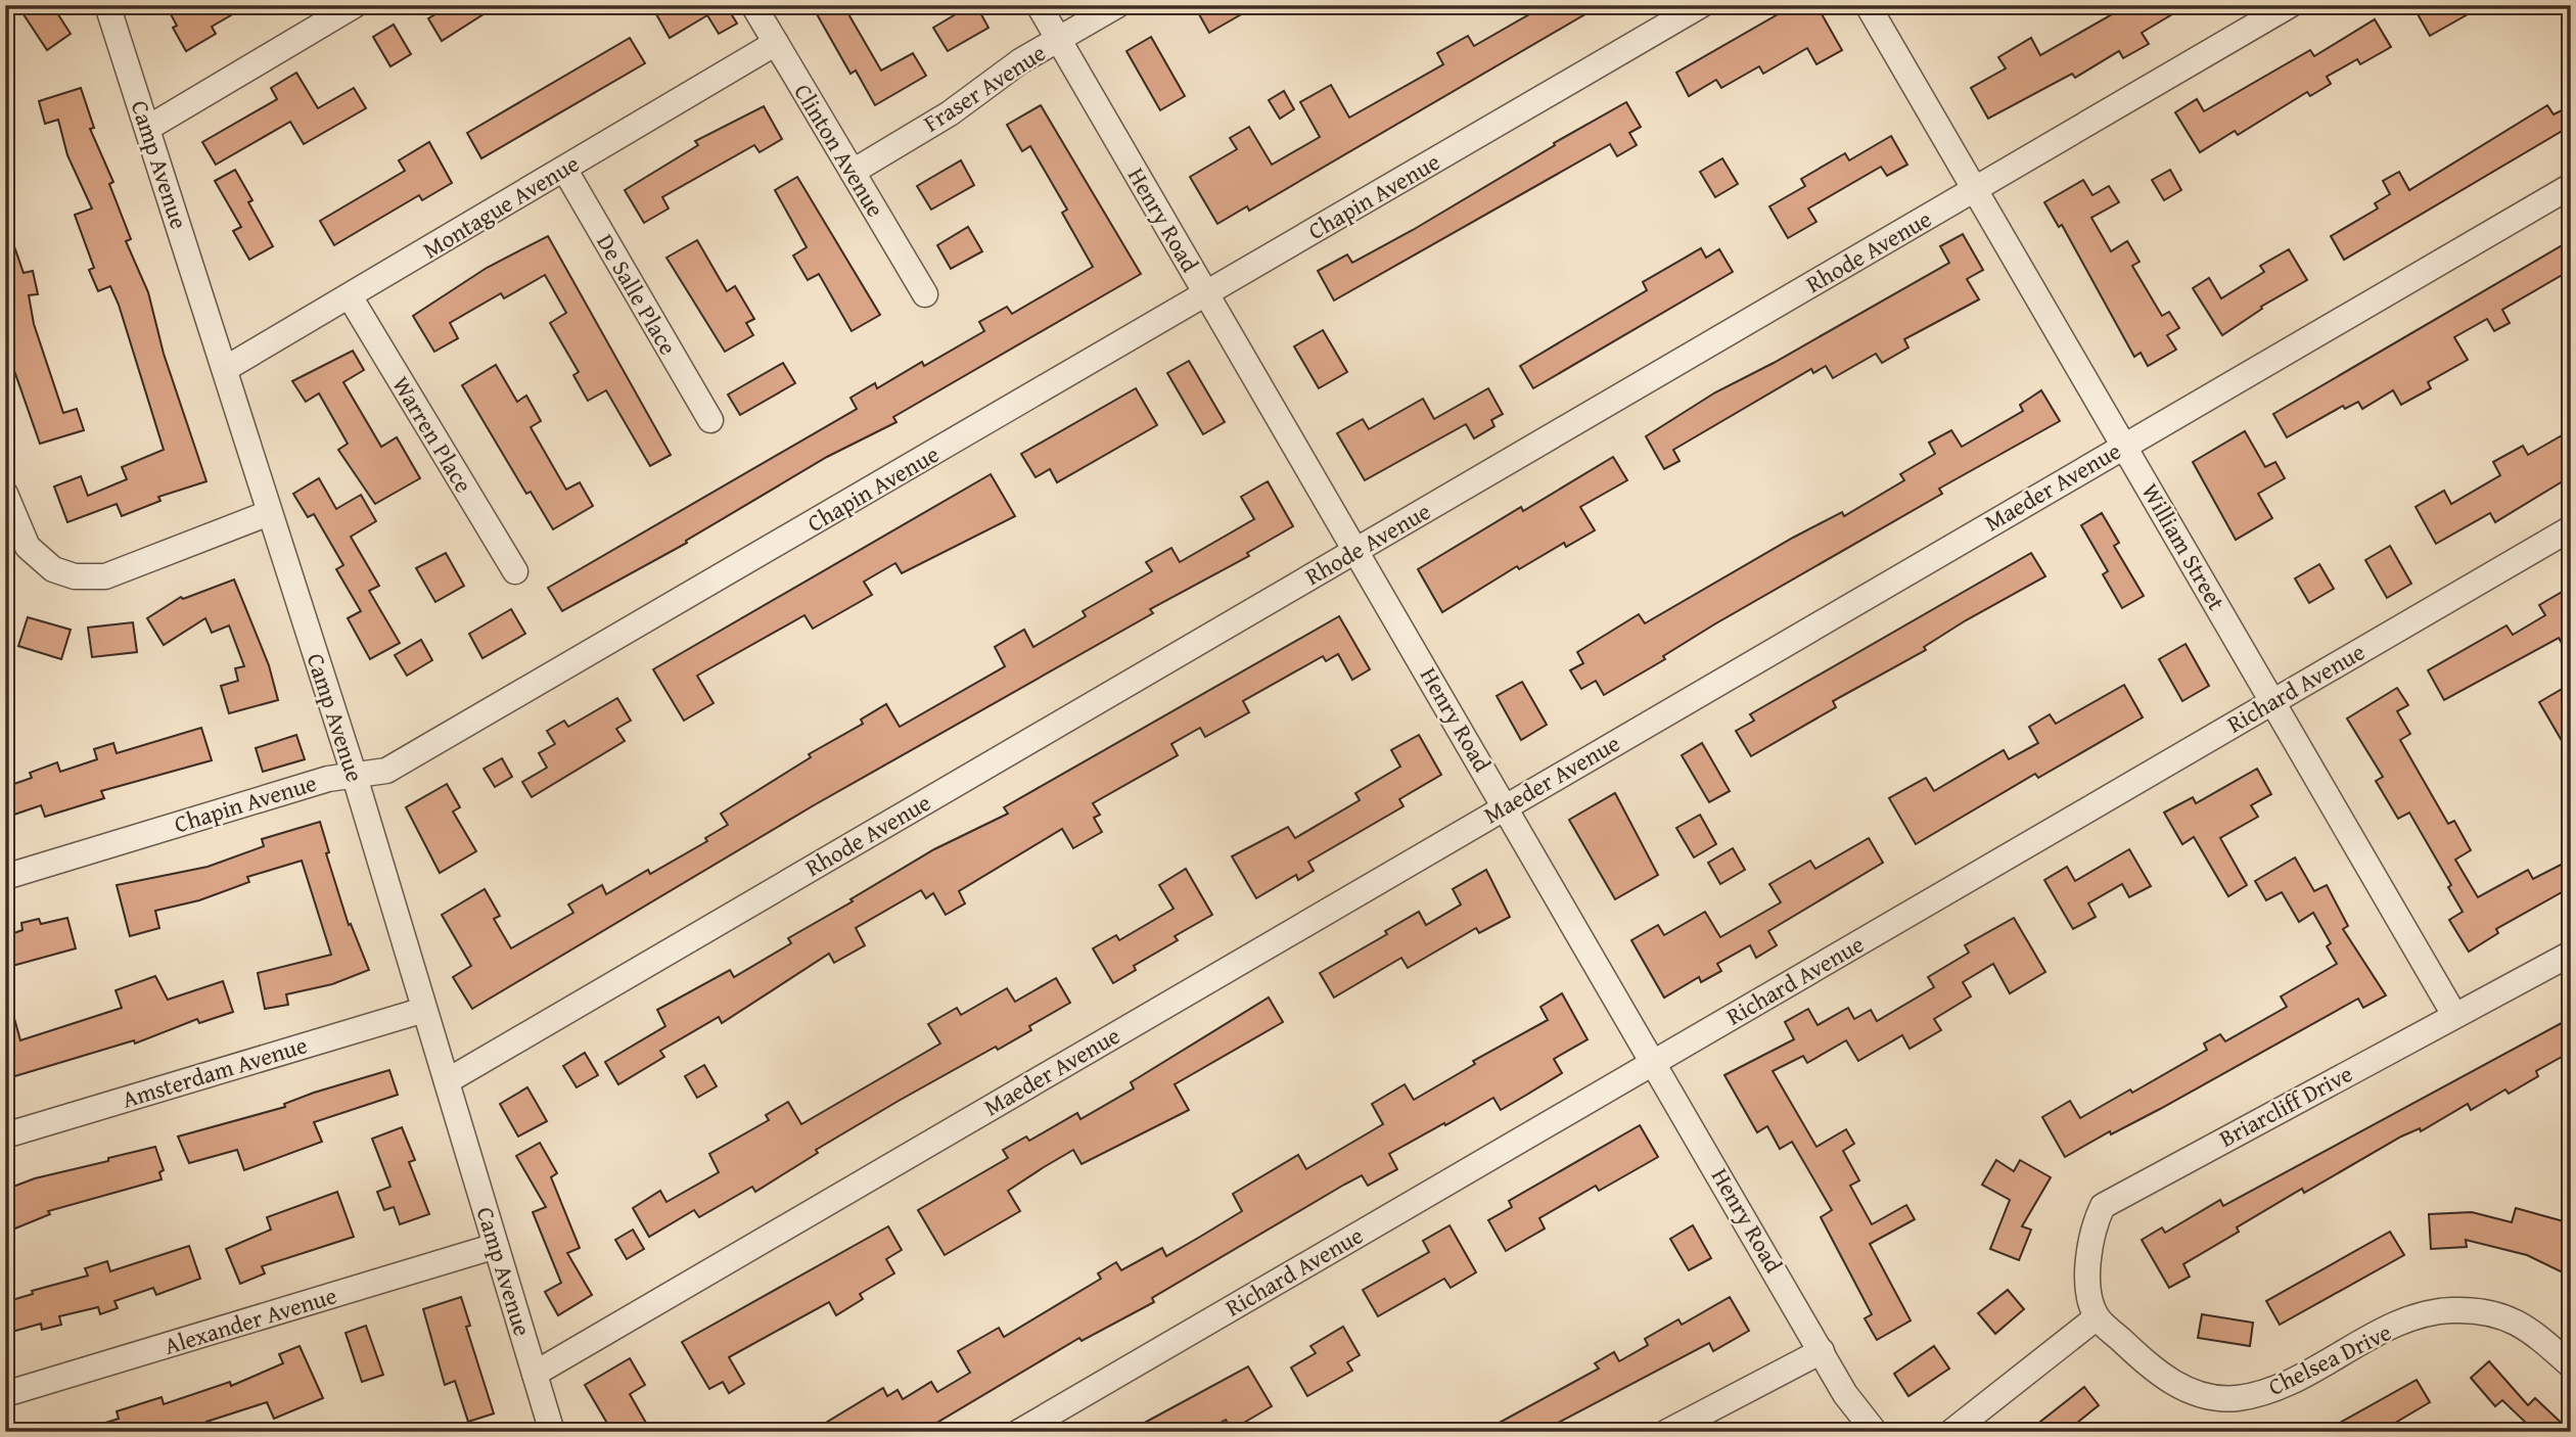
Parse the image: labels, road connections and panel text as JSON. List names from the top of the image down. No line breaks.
{"streets":{"street":["Fraser Avenue","Clinton Avenue","Camp Avenue","Chapin Avenue","Montague Avenue","Henry Road","Rhode Avenue","De Salle Place","Warren Place","Maeder Avenue","William Street","Richard Avenue","Amsterdam Avenue","Briarcliff Drive","Alexander Avenue","Chelsea Drive"]},"crossings":[["Fraser Avenue","Clinton Avenue"],["Fraser Avenue","Henry Road"],["Clinton Avenue","Montague Avenue"],["Camp Avenue","Chapin Avenue"],["Camp Avenue","Montague Avenue"],["Camp Avenue","Rhode Avenue"],["Camp Avenue","Maeder Avenue"],["Camp Avenue","Amsterdam Avenue"],["Camp Avenue","Alexander Avenue"],["Chapin Avenue","Henry Road"],["Montague Avenue","De Salle Place"],["Montague Avenue","Warren Place"],["Henry Road","Rhode Avenue"],["Henry Road","Maeder Avenue"],["Henry Road","Richard Avenue"],["Rhode Avenue","William Street"],["Maeder Avenue","William Street"],["William Street","Richard Avenue"],["William Street","Briarcliff Drive"],["Briarcliff Drive","Chelsea Drive"]]}
